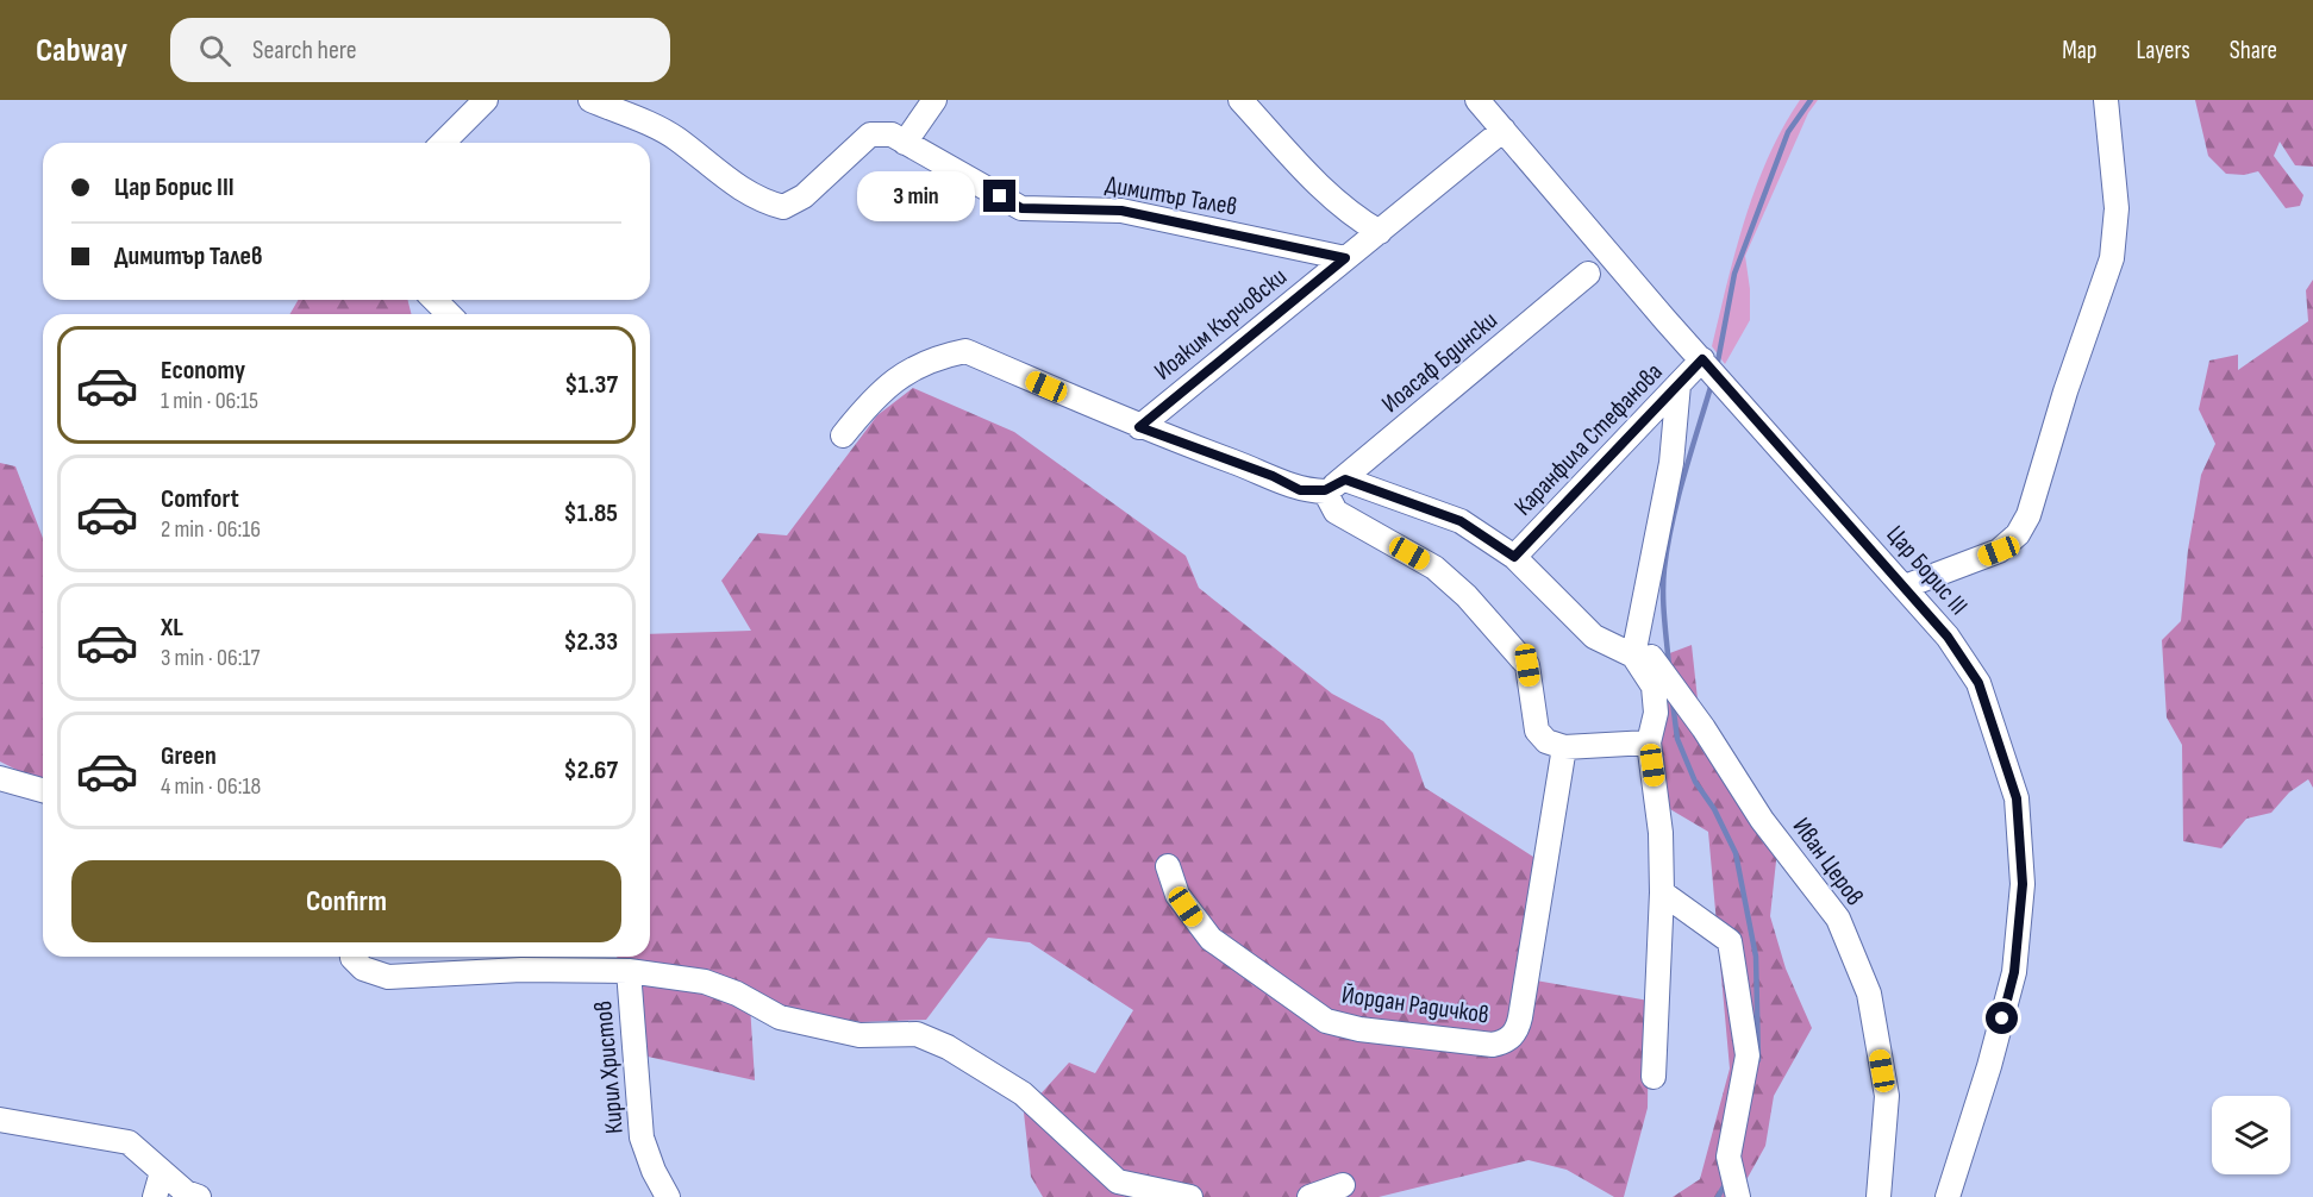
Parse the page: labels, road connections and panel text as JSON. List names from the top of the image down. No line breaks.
{"streets":{"street":["Димитър Талев","Иоаким Кърчовски","Иоасаф Бдински","Каранфила Стефанова","Цар Борис III","Иван Церов","Йордан Радичков","Кирил Христов"]},"crossings":[["Димитър Талев","Иоаким Кърчовски"],["Иоаким Кърчовски","Цар Борис III"],["Каранфила Стефанова","Цар Борис III"]],"page":{"header":"Cabway","search":"Search here","nav":["Map","Layers","Share"],"banner":["Цар Борис III","Димитър Талев"],"bubble":"3 min","list":[{"name":"Economy","note":"1 min · 06:15","value":"$1.37"},{"name":"Comfort","note":"2 min · 06:16","value":"$1.85"},{"name":"XL","note":"3 min · 06:17","value":"$2.33"},{"name":"Green","note":"4 min · 06:18","value":"$2.67"}],"buttons":"Confirm"}}
